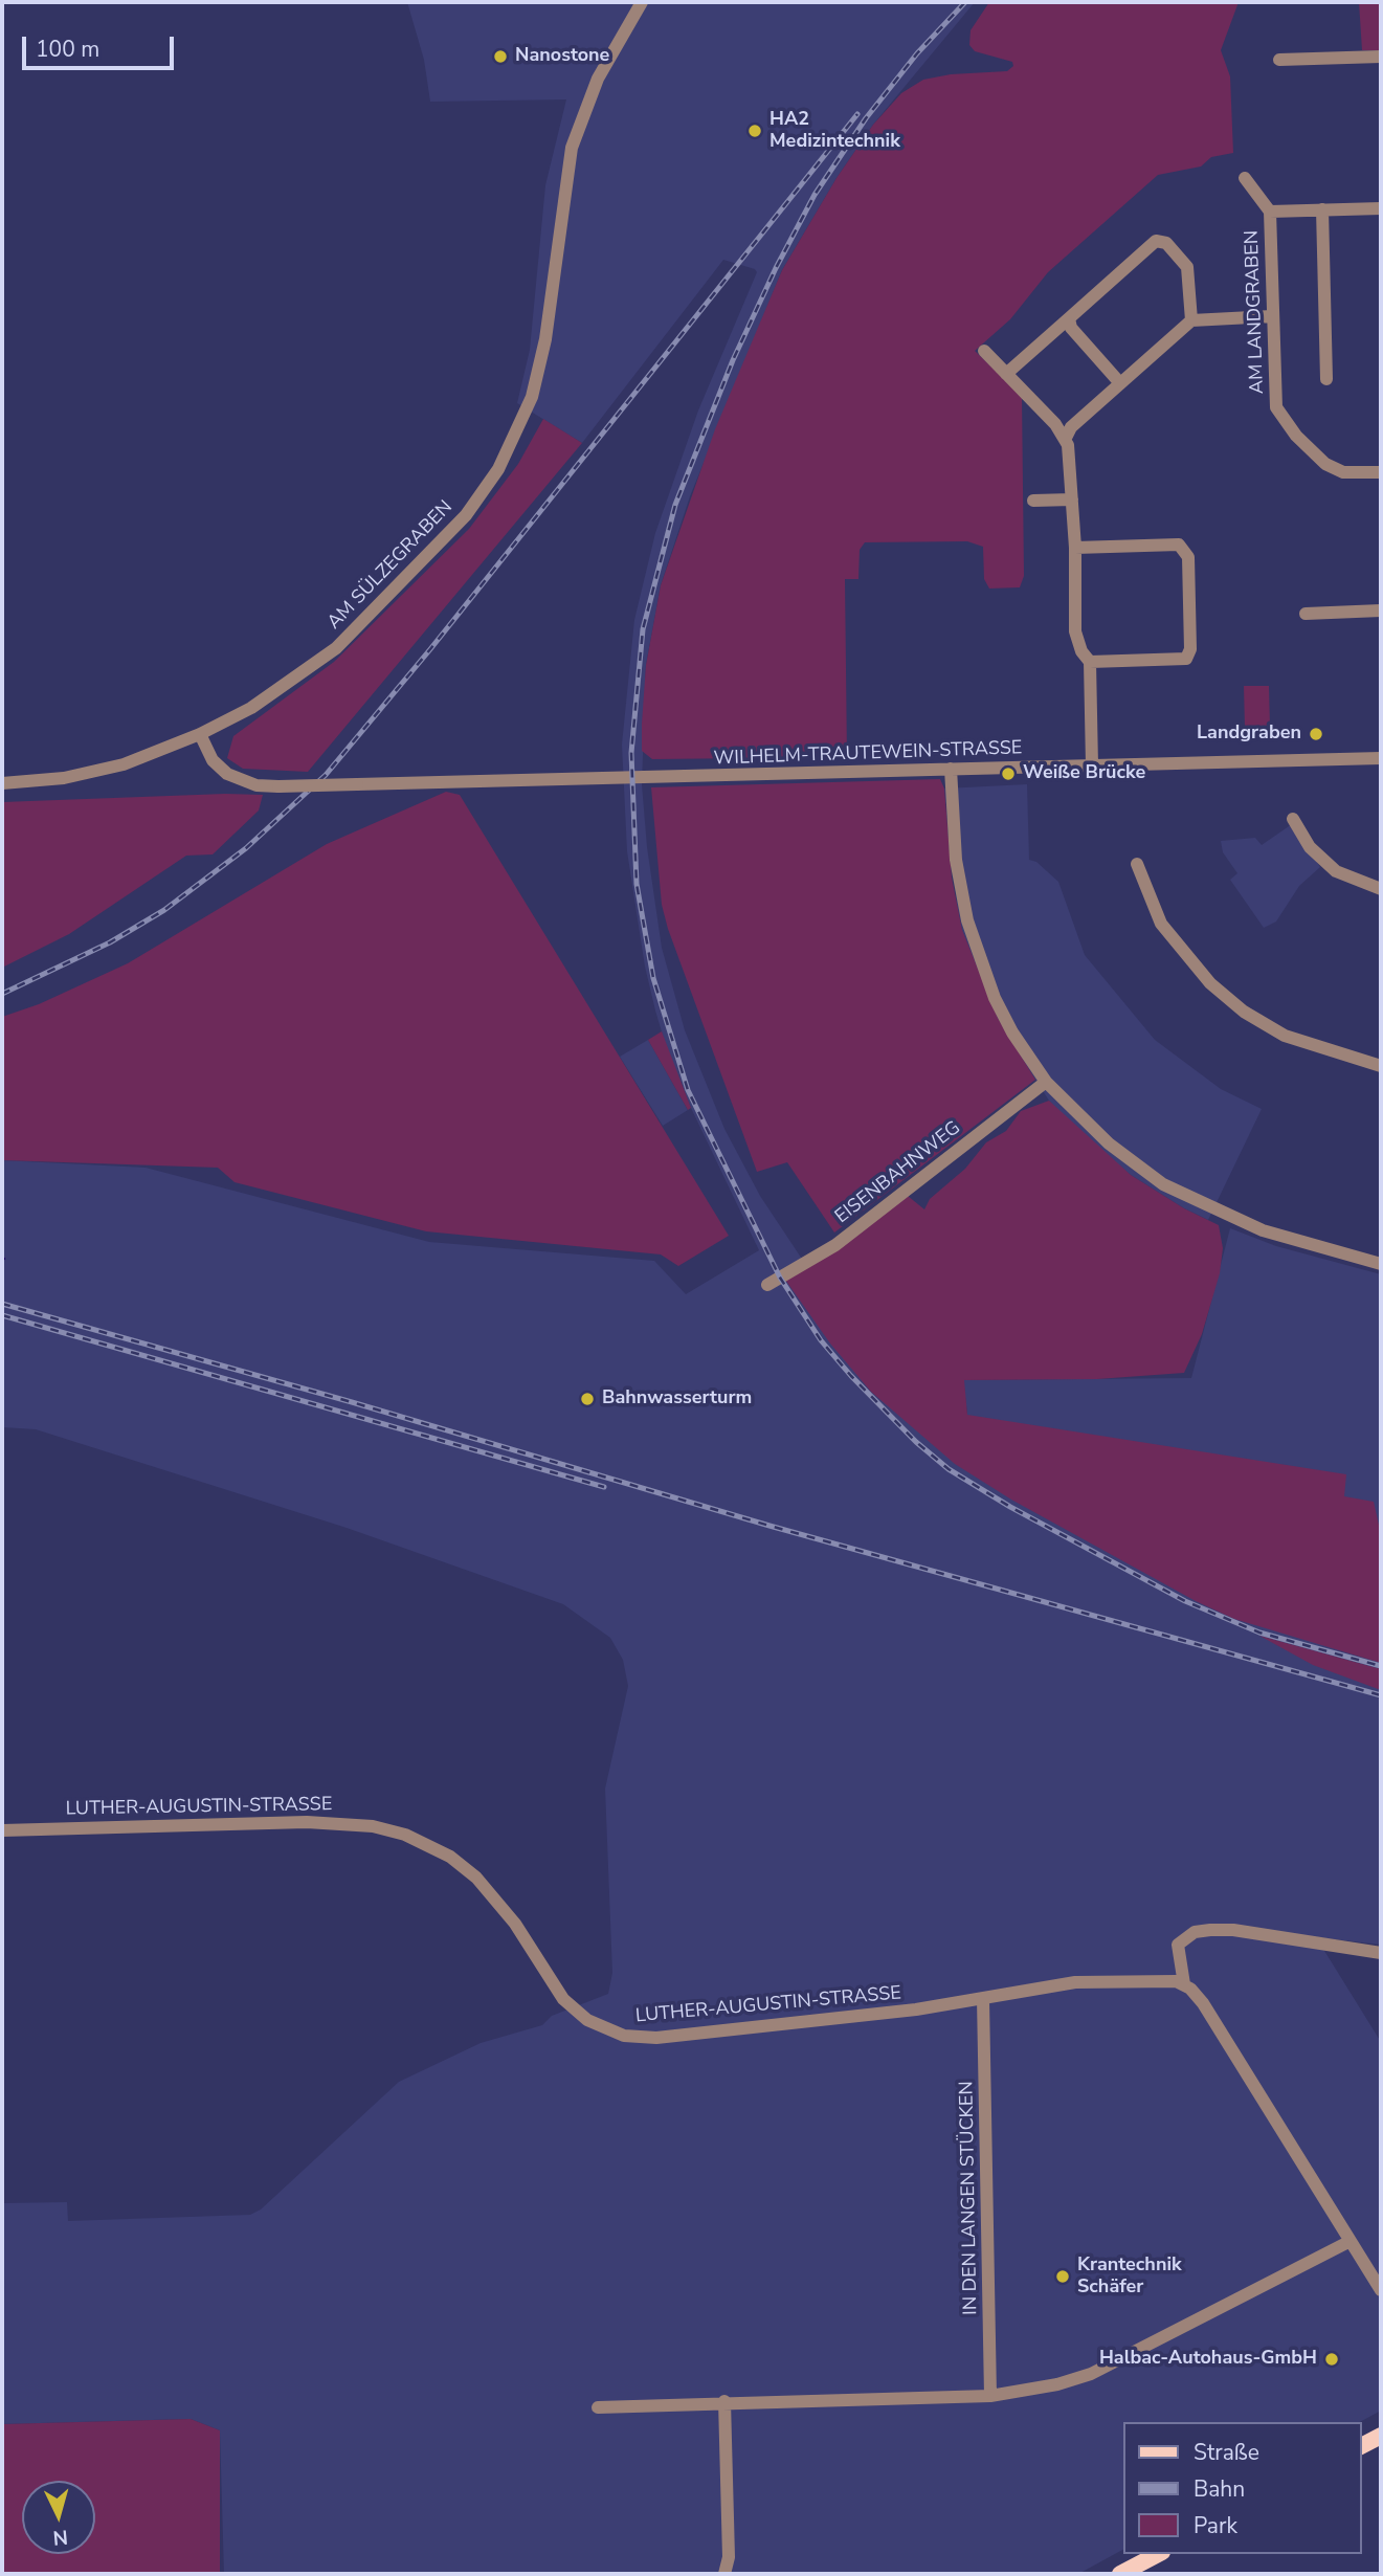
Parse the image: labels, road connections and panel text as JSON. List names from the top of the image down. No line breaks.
{"streets":{"street":["AM LANDGRABEN","AM SÜLZEGRABEN","WILHELM-TRAUTEWEIN-STRASSE","EISENBAHNWEG","LUTHER-AUGUSTIN-STRASSE","IN DEN LANGEN STÜCKEN"]},"crossings":[["AM SÜLZEGRABEN","WILHELM-TRAUTEWEIN-STRASSE"],["LUTHER-AUGUSTIN-STRASSE","IN DEN LANGEN STÜCKEN"]],"places":["Nanostone","HA2 Medizintechnik","Landgraben","Weiße Brücke","Bahnwasserturm","Krantechnik Schäfer","Halbac-Autohaus-GmbH"],"legend":["Straße","Bahn","Park"],"scale_bar":"100 m","north":"bottom"}
